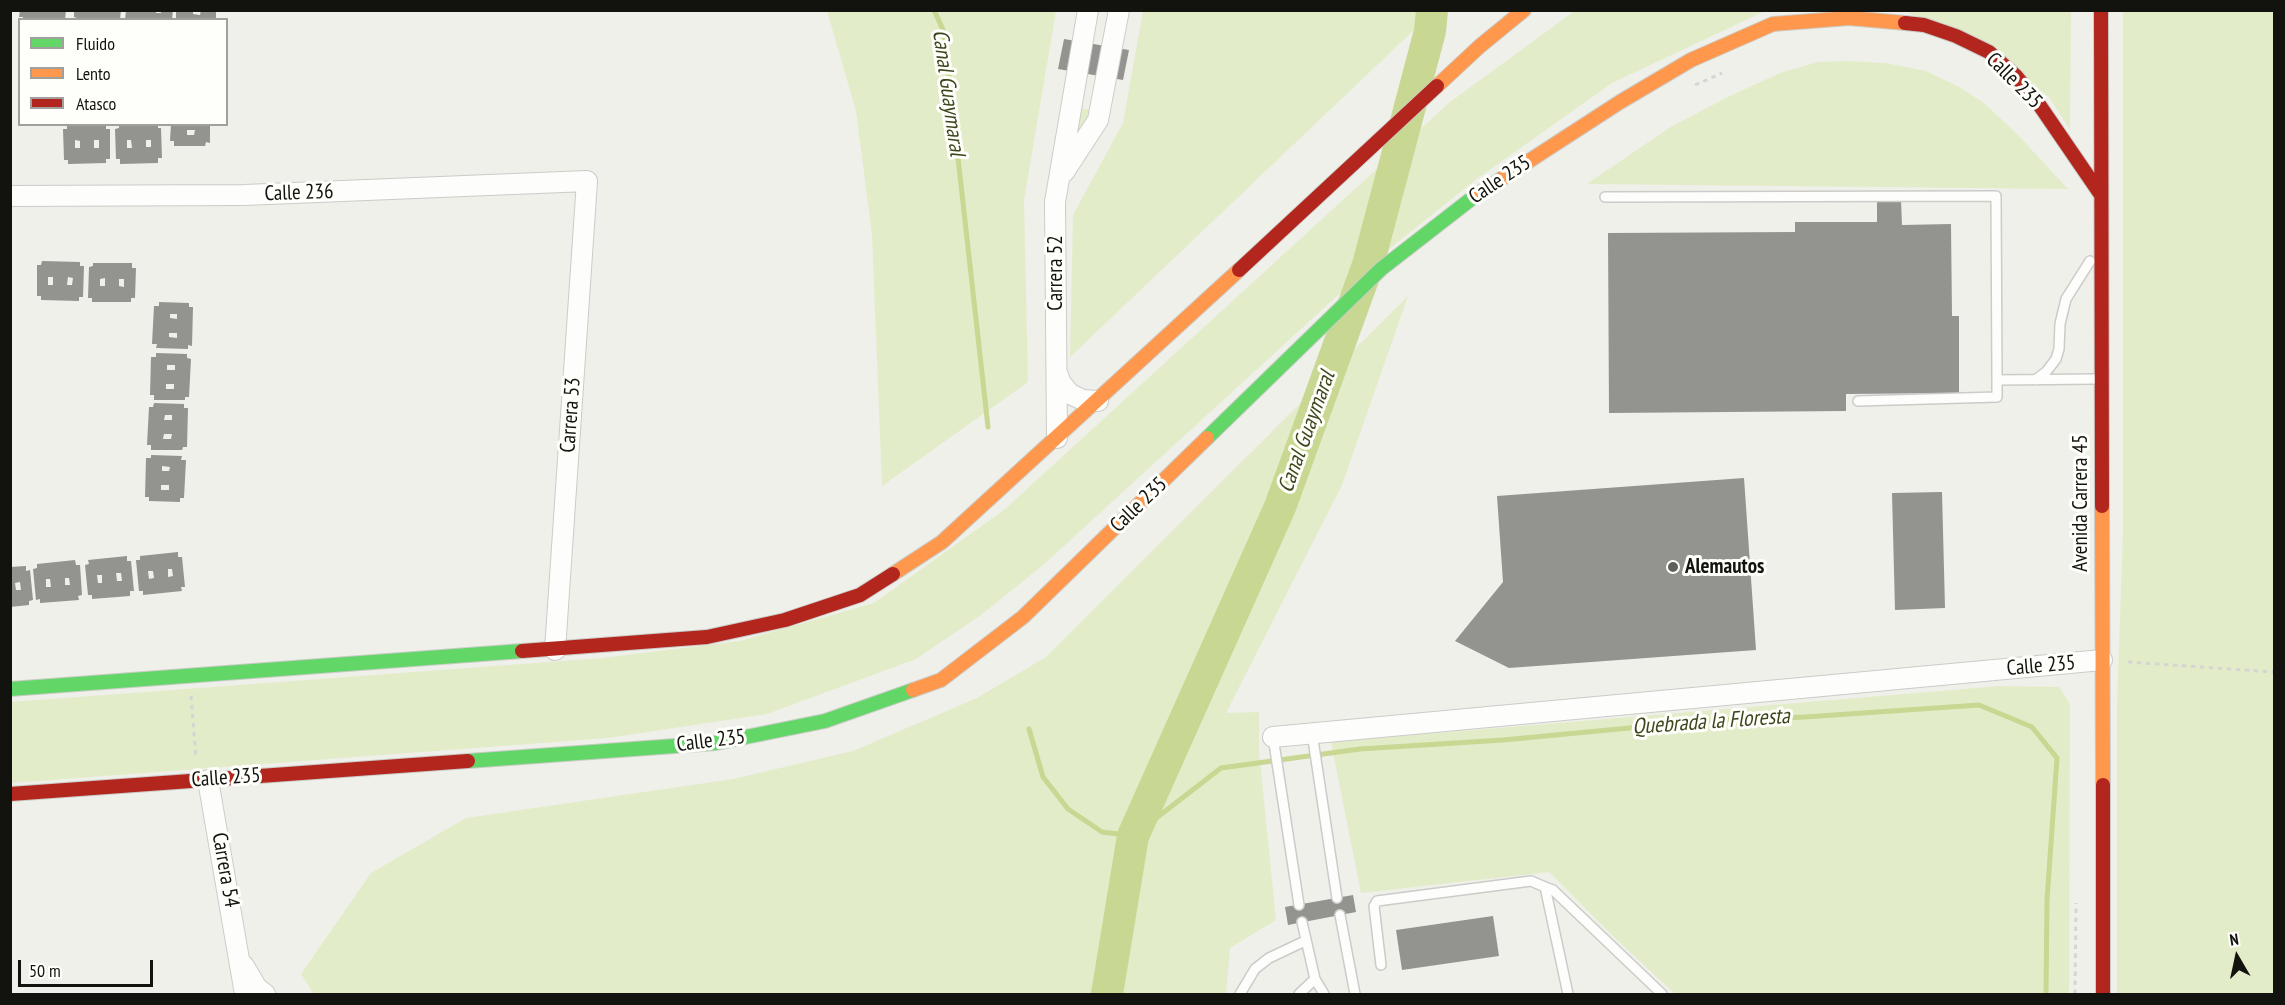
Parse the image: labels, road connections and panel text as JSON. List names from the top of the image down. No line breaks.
{"streets":{"main road":["Calle 235","Avenida Carrera 45"],"street":["Calle 236","Carrera 52","Carrera 53","Carrera 54"]},"crossings":[["Calle 235","Avenida Carrera 45"],["Calle 235","Carrera 54"],["Calle 236","Carrera 53"]],"water":["Canal Guaymaral","Quebrada la Floresta"],"places":["Alemautos"],"legend":["Fluido","Lento","Atasco"],"scale_bar":"50 m","north":"top"}
